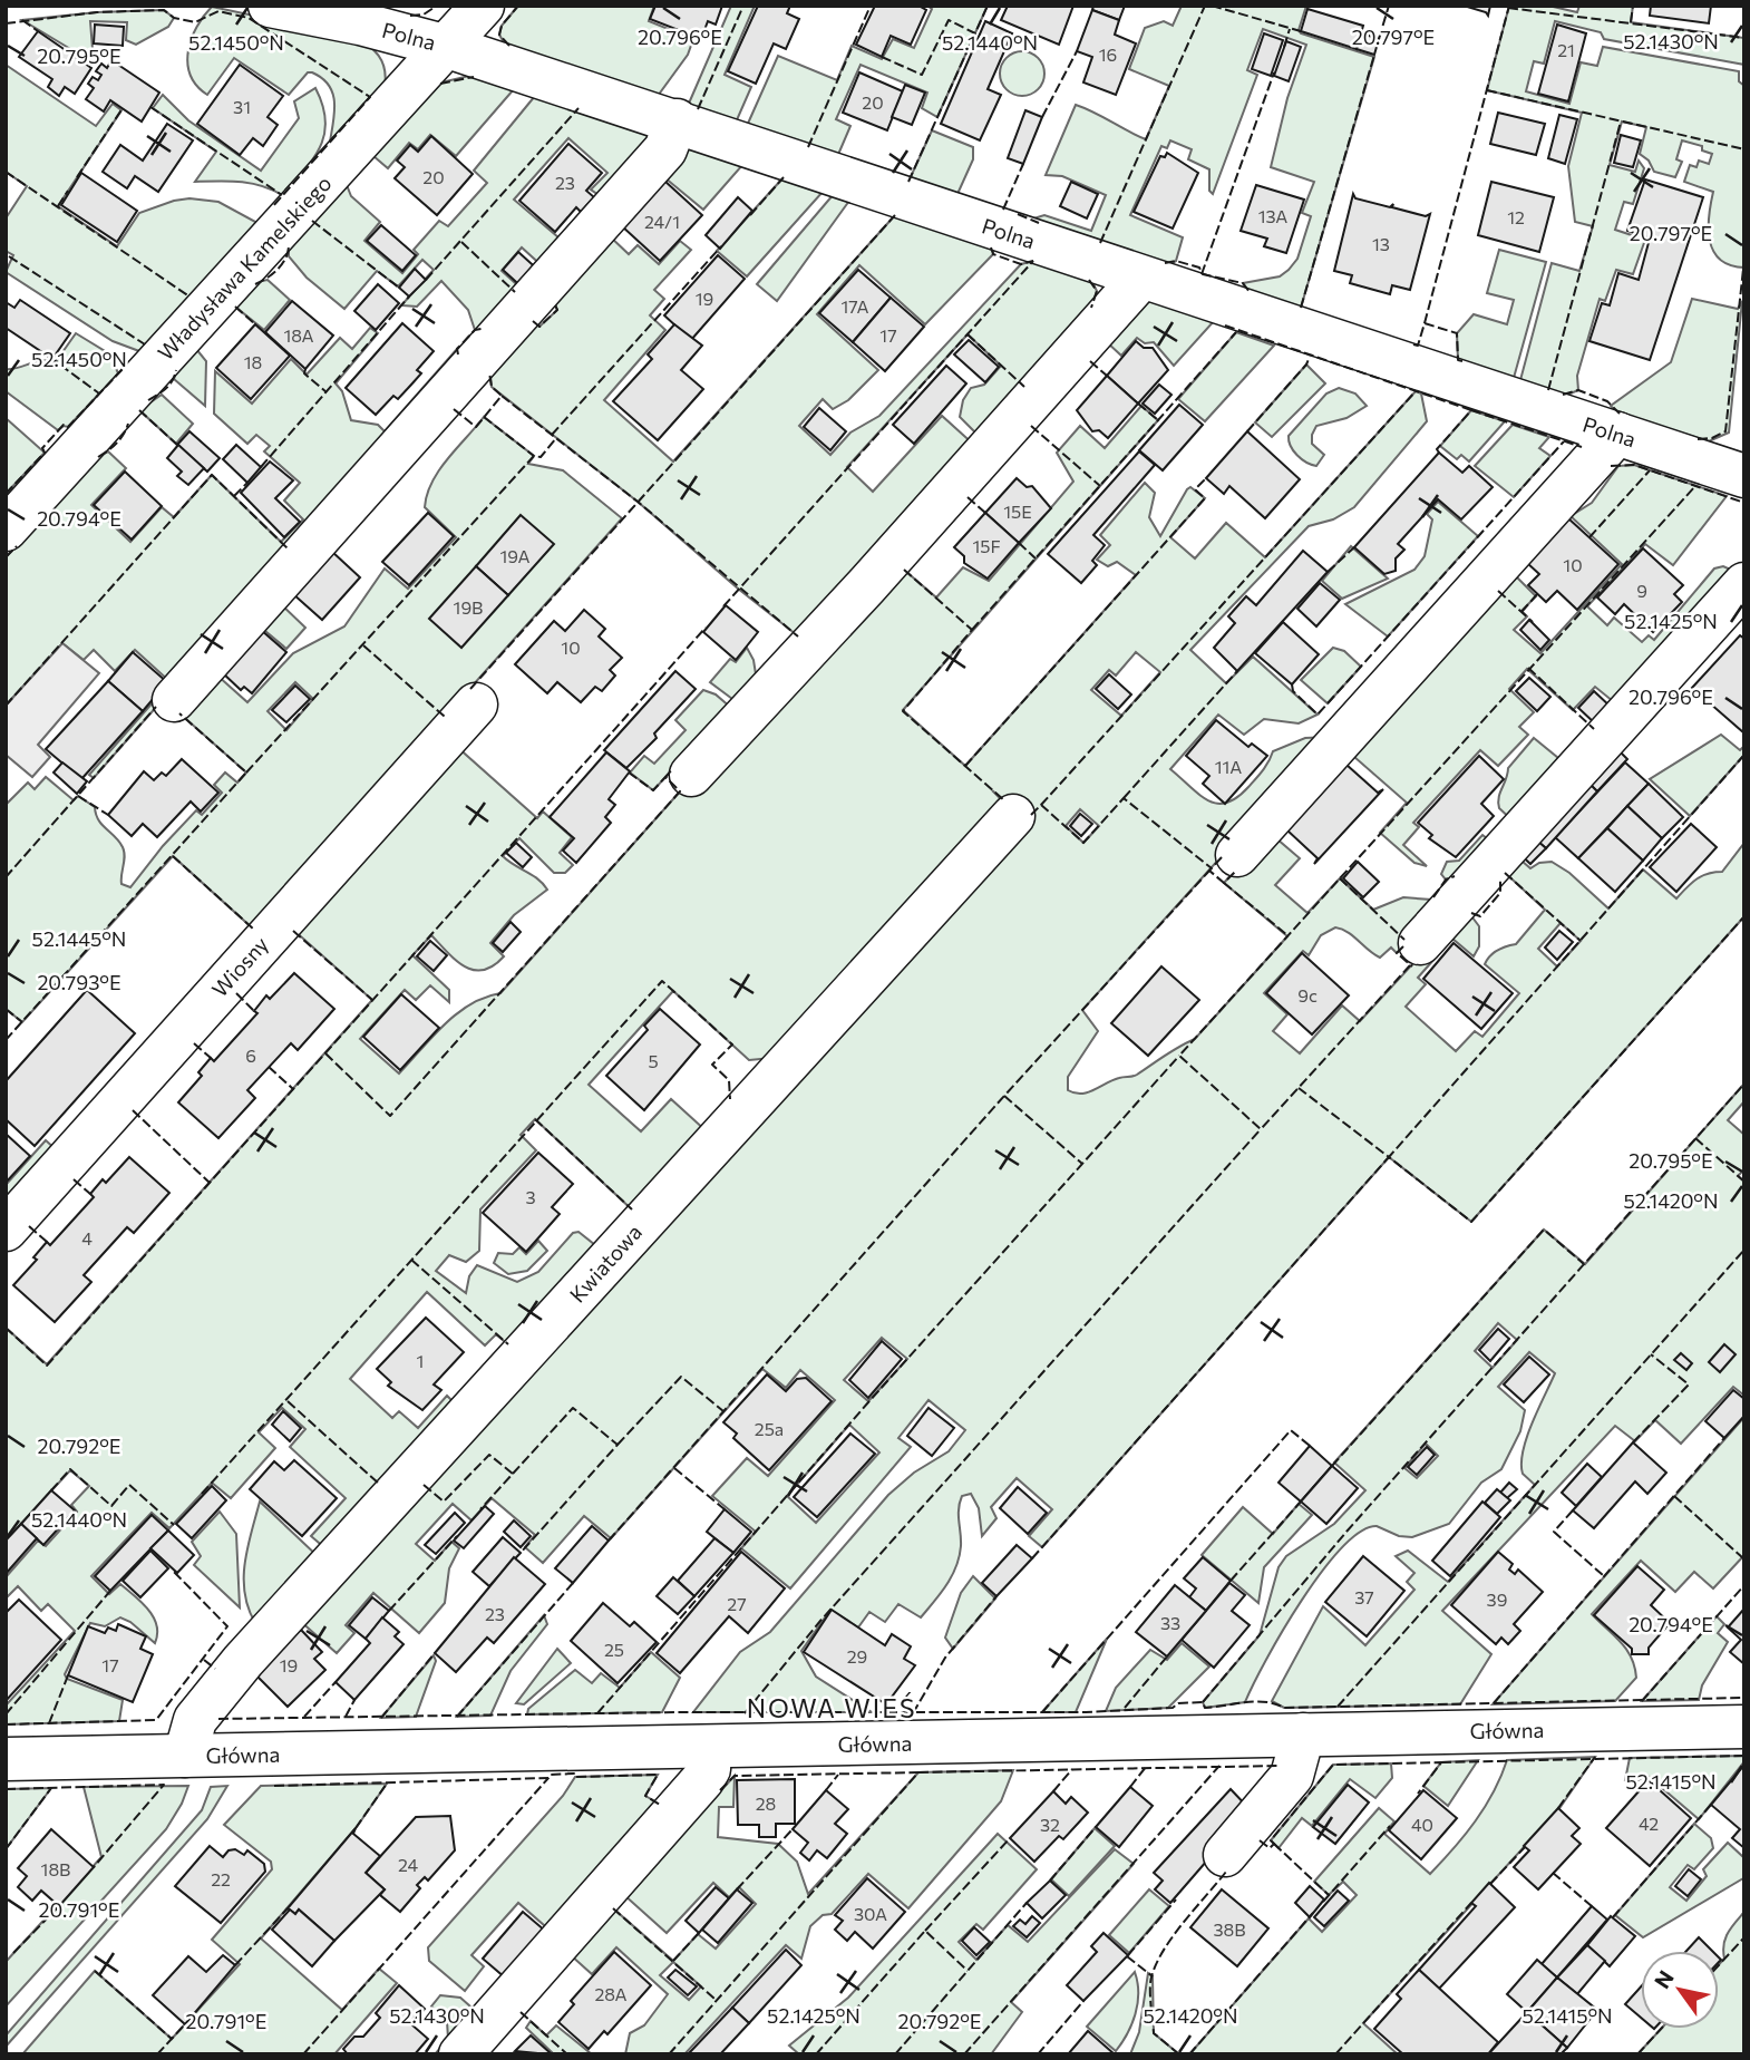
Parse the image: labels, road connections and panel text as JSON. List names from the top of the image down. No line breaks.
{"streets":{"street":["Polna","Władysława Kamelskiego","Wiosny","Kwiatowa","Główna"]},"crossings":[["Polna","Władysława Kamelskiego"],["Kwiatowa","Główna"]],"districts":["NOWA WIEŚ"],"house_numbers":["21","16","20","31","20","23","13A","12","24/1","13","19","17A","18A","17","18","15E","15F","19A","10","9","19B","10","11A","9c","6","5","3","4","1","25a","37","39","27","23","33","25","29","17","19","28","42","32","40","24","18B","22","30A","38B","28A"],"north":"top left","coordinates":["20.796°E","20.797°E","52.1430°N","52.1450°N","52.1440°N","20.795°E","20.794°E","52.1425°N","52.1445°N","20.793°E","52.1420°N","20.792°E","52.1415°N","20.791°E"]}
